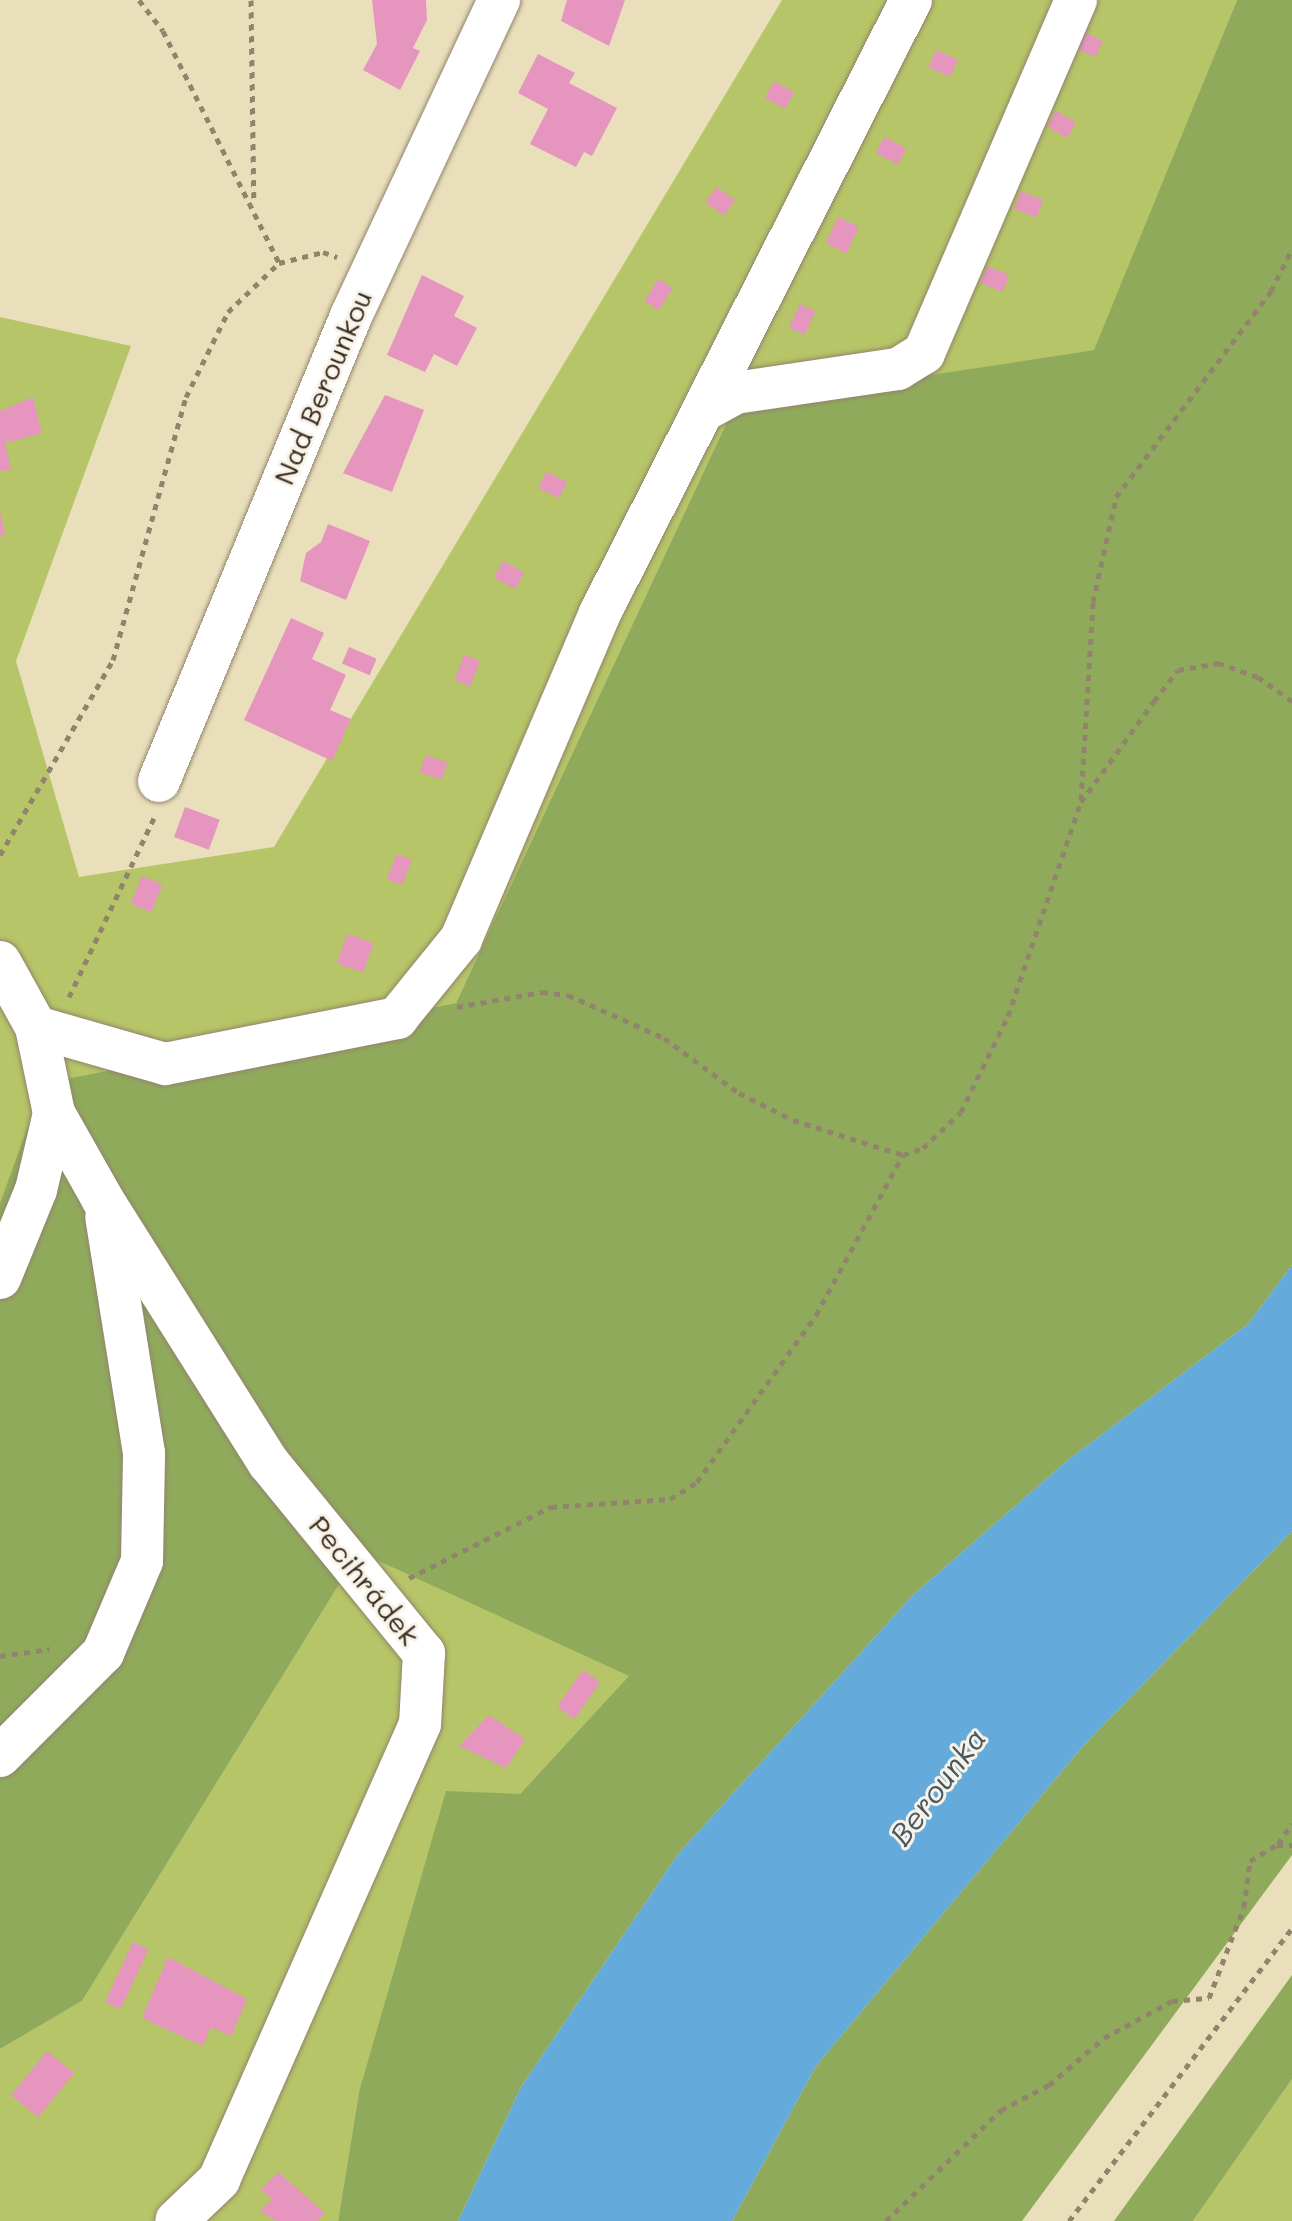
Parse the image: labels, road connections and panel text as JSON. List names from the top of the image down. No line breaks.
{"streets":{"street":["Nad Berounkou","Pecihrádek"]},"water":["Berounka"]}
